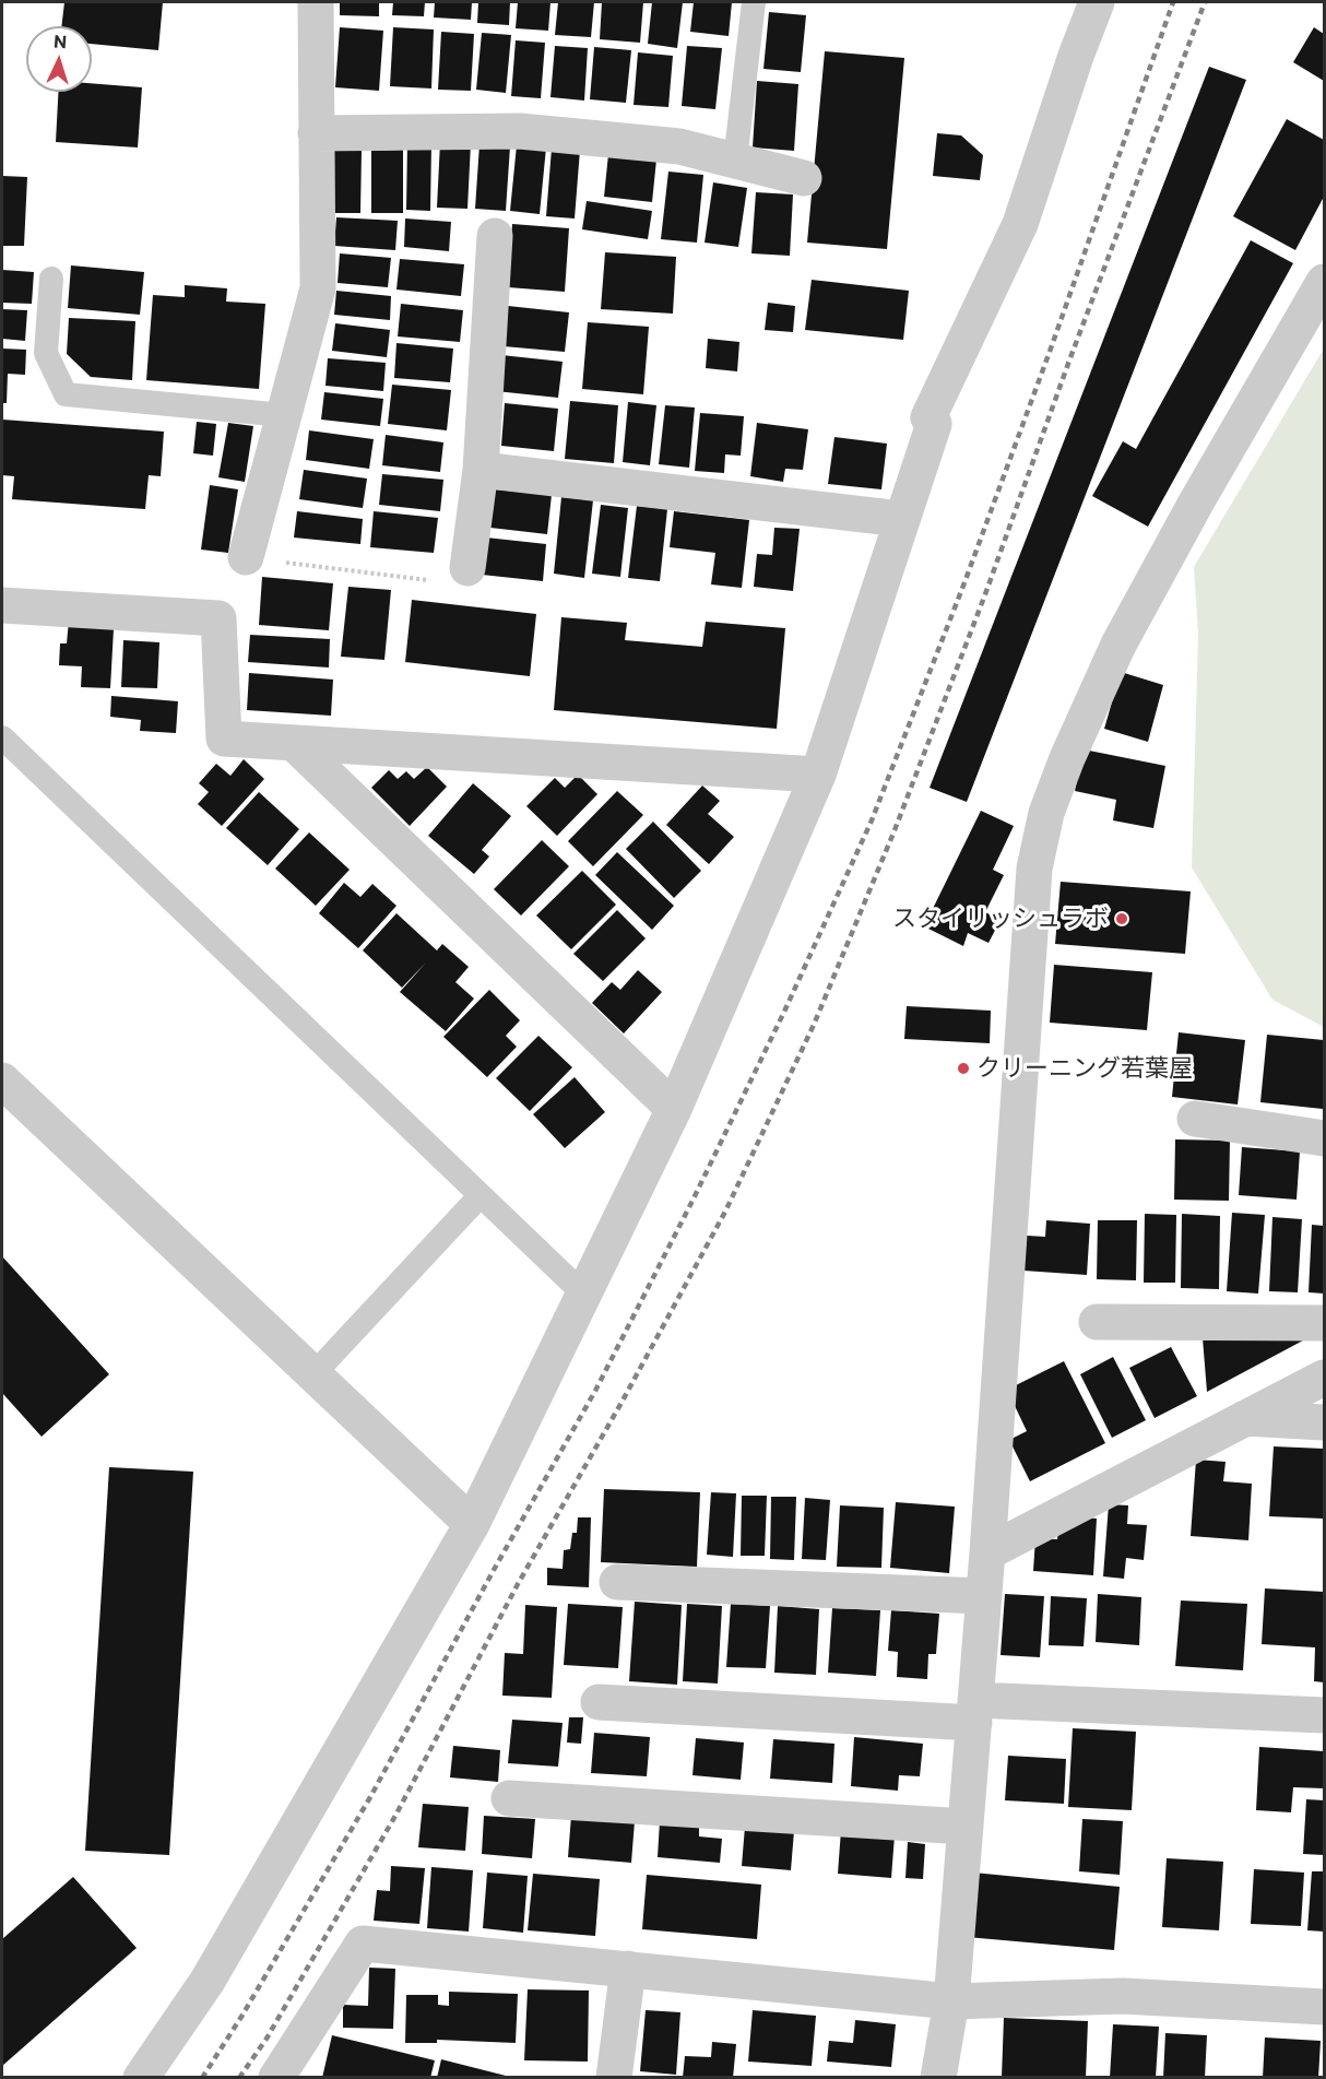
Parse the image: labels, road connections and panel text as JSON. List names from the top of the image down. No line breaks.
{"places":["スタイリッシュラボ","クリーニング若葉屋"],"north":"top"}
